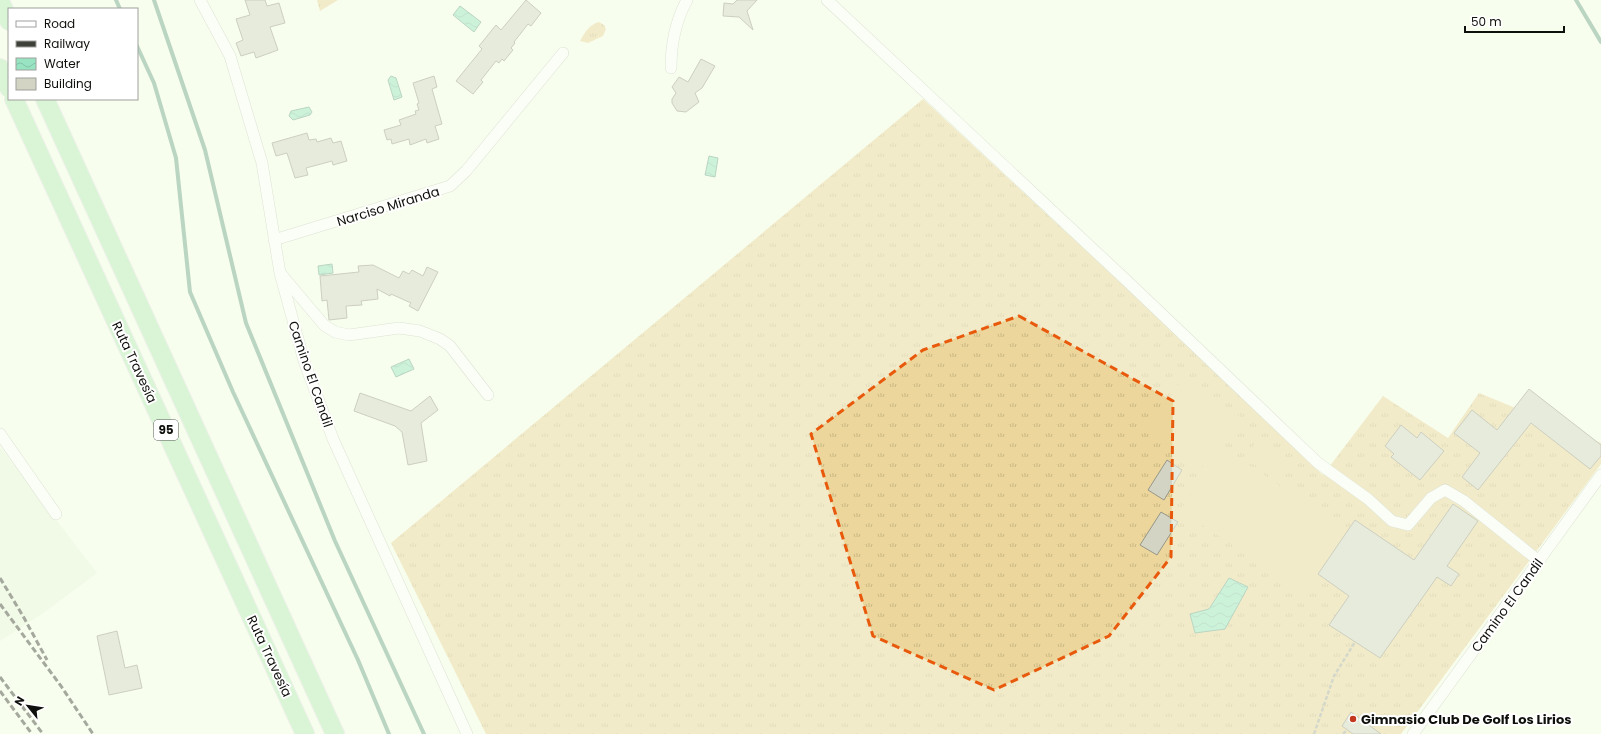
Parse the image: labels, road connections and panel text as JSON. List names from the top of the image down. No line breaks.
{"streets":{"highway":["Ruta Travesía","95"],"street":["Narciso Miranda","Camino El Candil"]},"crossings":[["Narciso Miranda","Camino El Candil"]],"places":["Gimnasio Club De Golf Los Lirios"],"legend":["Road","Railway","Water","Building"],"scale_bar":"50 m","north":"top left"}
